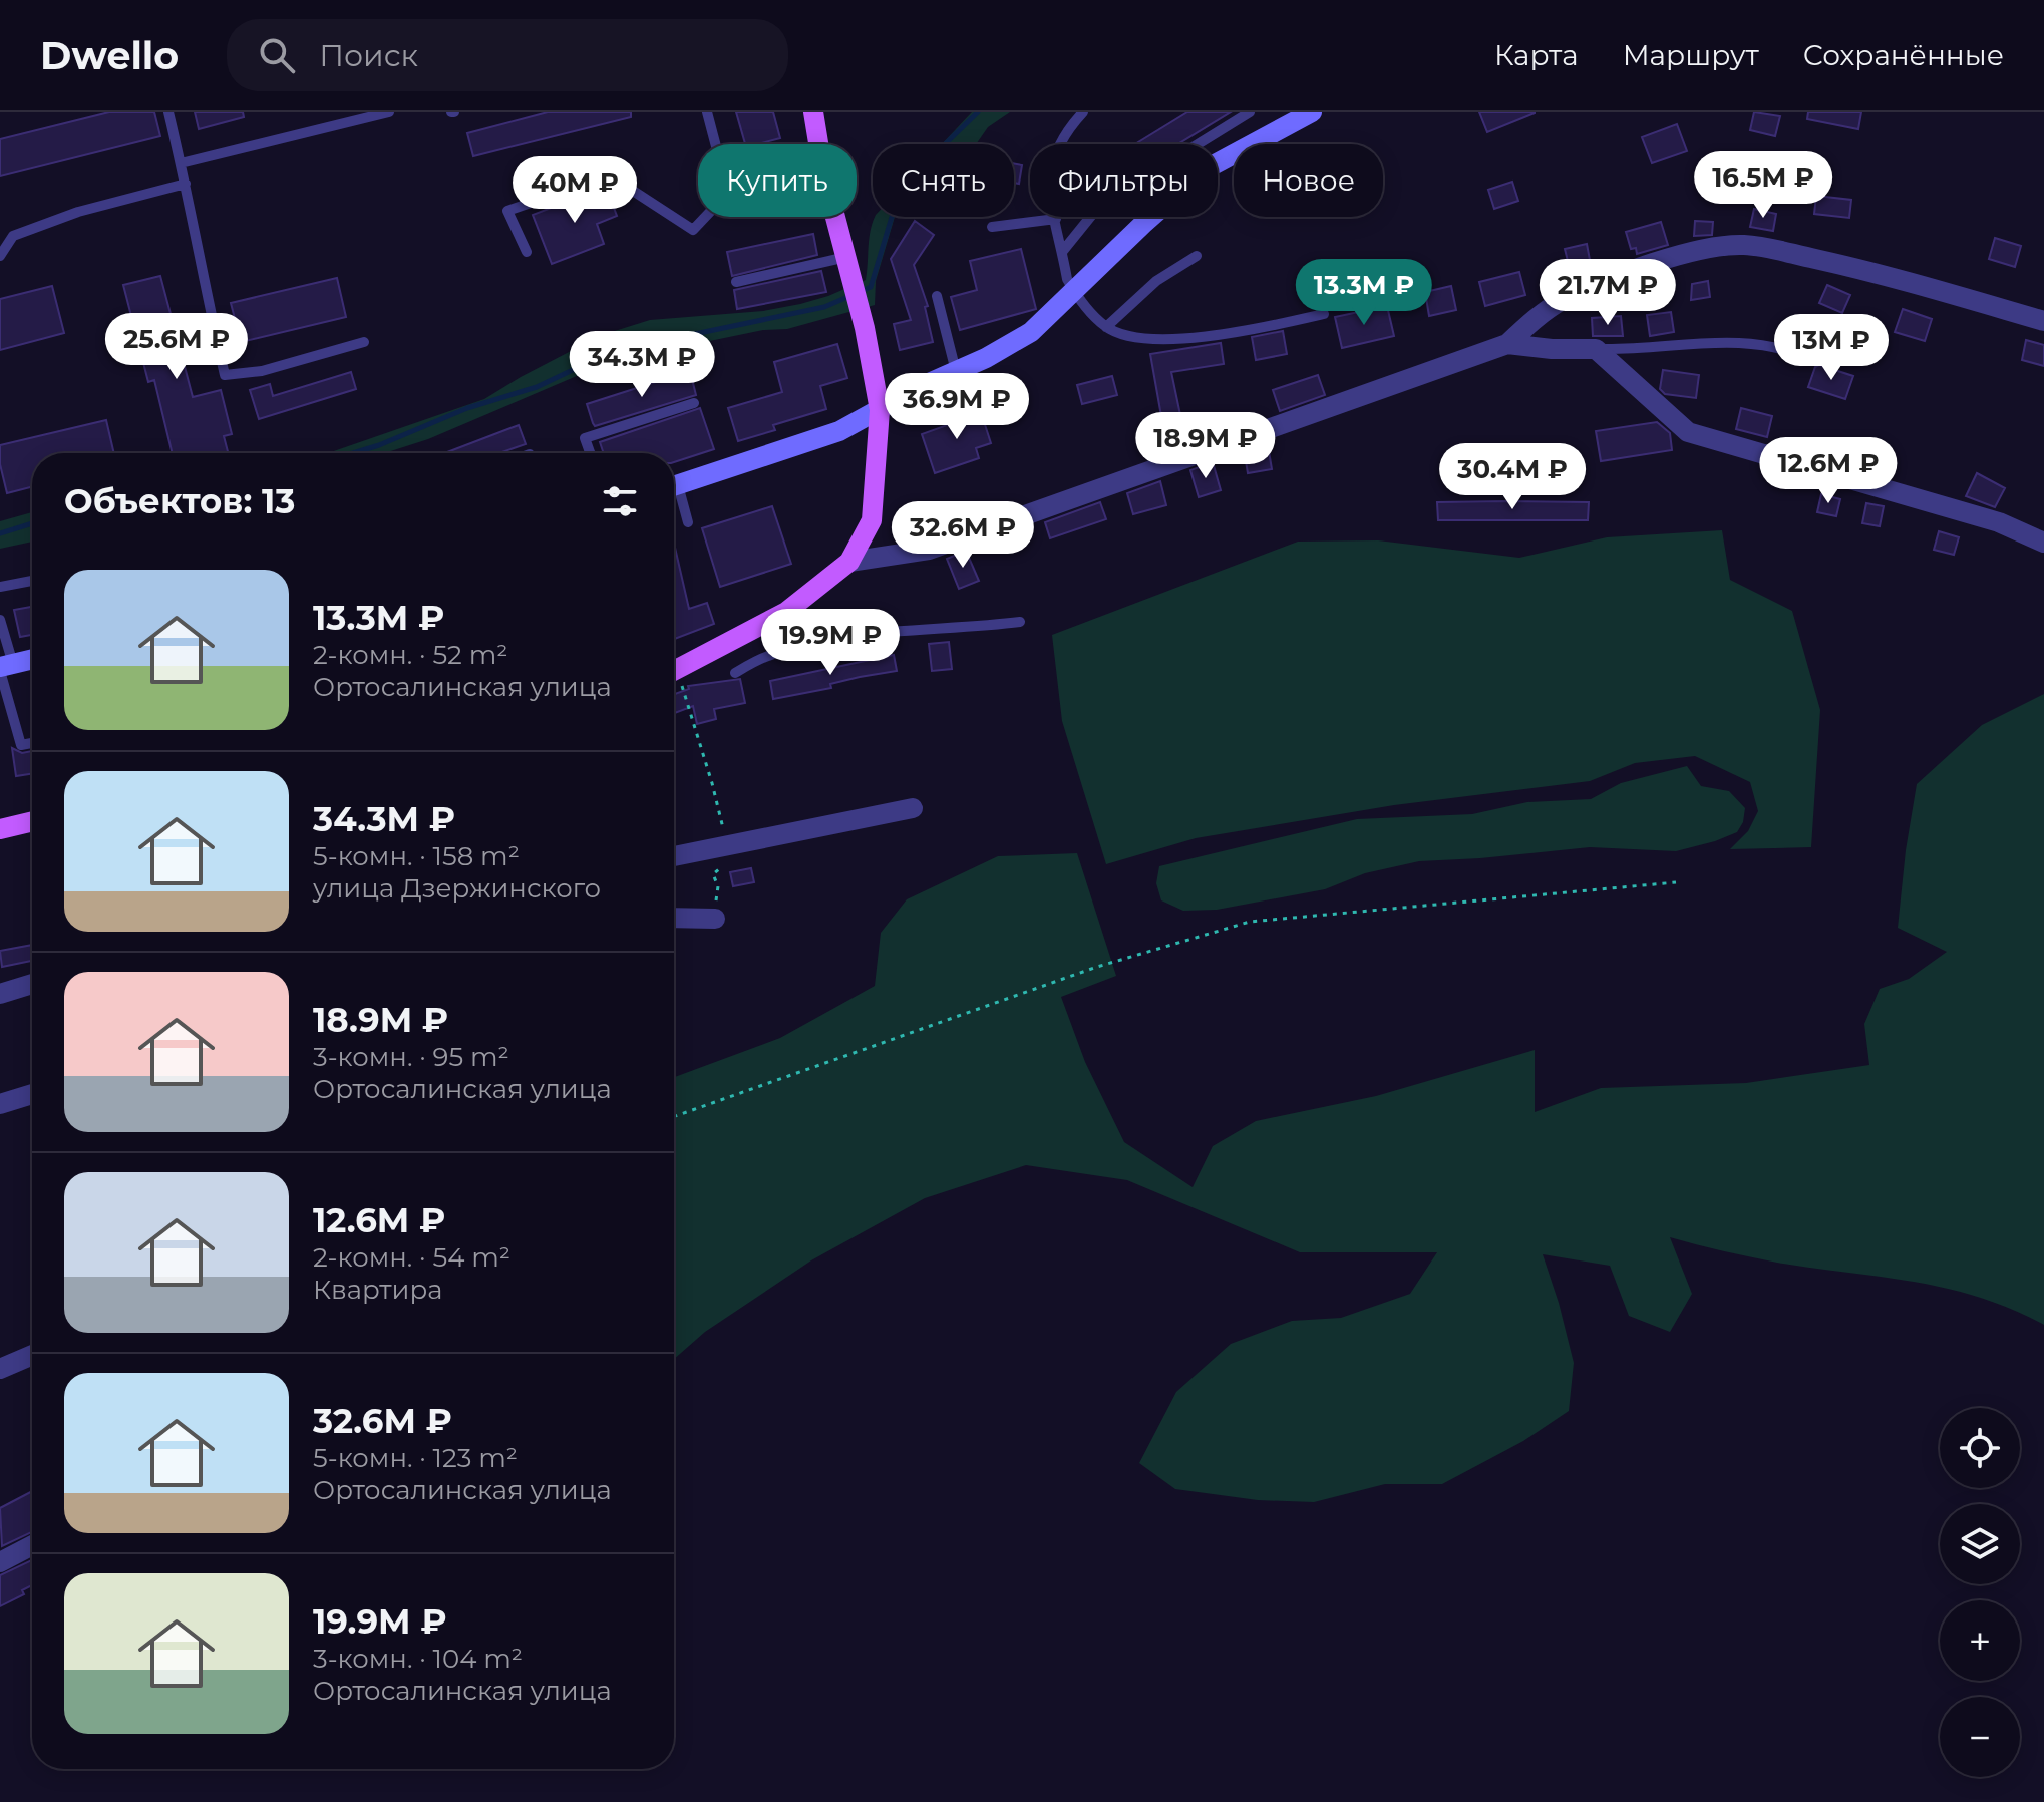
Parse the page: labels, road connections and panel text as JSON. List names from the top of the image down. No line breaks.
{"page":{"header":"Dwello","search":"Поиск","nav":["Карта","Маршрут","Сохранённые"],"chip":["Купить","Снять","Фильтры","Новое"],"price":["16.5M ₽","40M ₽","13.3M ₽","21.7M ₽","25.6M ₽","13M ₽","34.3M ₽","36.9M ₽","18.9M ₽","12.6M ₽","30.4M ₽","32.6M ₽","19.9M ₽"],"heading":"Объектов: 13","list":[{"name":"13.3M ₽","note":"2-комн. · 52 m² · Ортосалинская улица"},{"name":"34.3M ₽","note":"5-комн. · 158 m² · улица Дзержинского"},{"name":"18.9M ₽","note":"3-комн. · 95 m² · Ортосалинская улица"},{"name":"12.6M ₽","note":"2-комн. · 54 m² · Квартира"},{"name":"32.6M ₽","note":"5-комн. · 123 m² · Ортосалинская улица"},{"name":"19.9M ₽","note":"3-комн. · 104 m² · Ортосалинская улица"}],"map_buttons":["+","−"]}}
